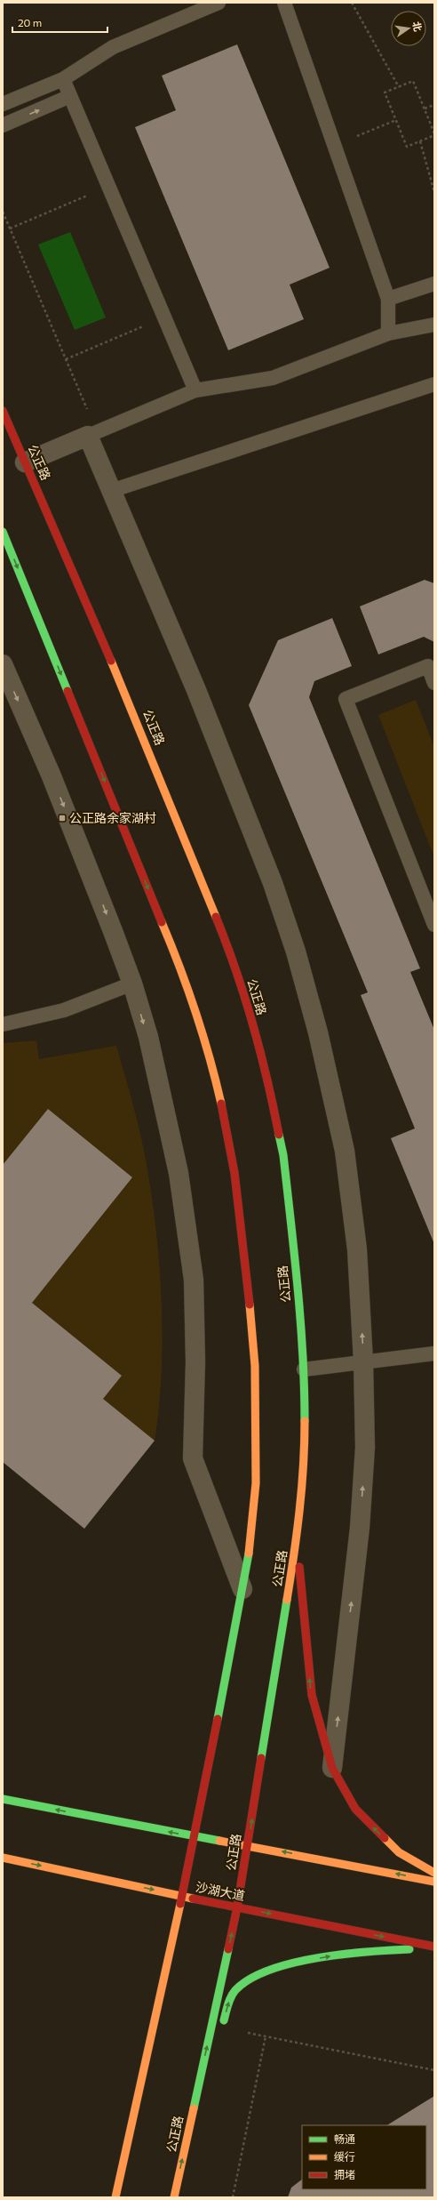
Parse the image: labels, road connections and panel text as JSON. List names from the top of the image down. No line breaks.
{"streets":{"main road":["公正路","沙湖大道"]},"crossings":[["公正路","沙湖大道"]],"places":{"transit":["公正路余家湖村"]},"legend":["畅通","缓行","拥堵"],"scale_bar":"20 m","north":"right"}
